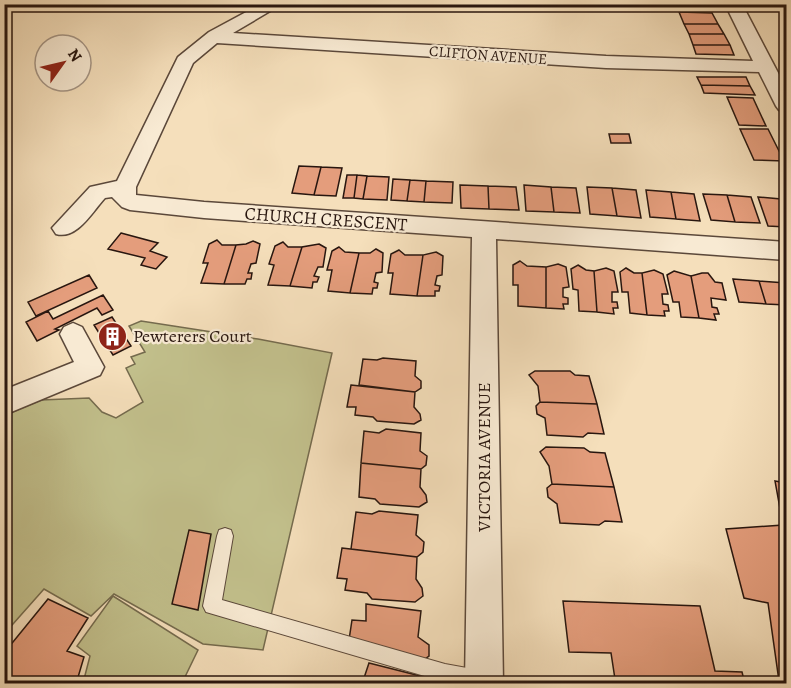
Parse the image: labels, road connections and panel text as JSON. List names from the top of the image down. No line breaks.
{"streets":{"street":["CLIFTON AVENUE","CHURCH CRESCENT","VICTORIA AVENUE"]},"crossings":[["CHURCH CRESCENT","VICTORIA AVENUE"]],"places":{"building":["Pewterers Court"]},"north":"top right"}
